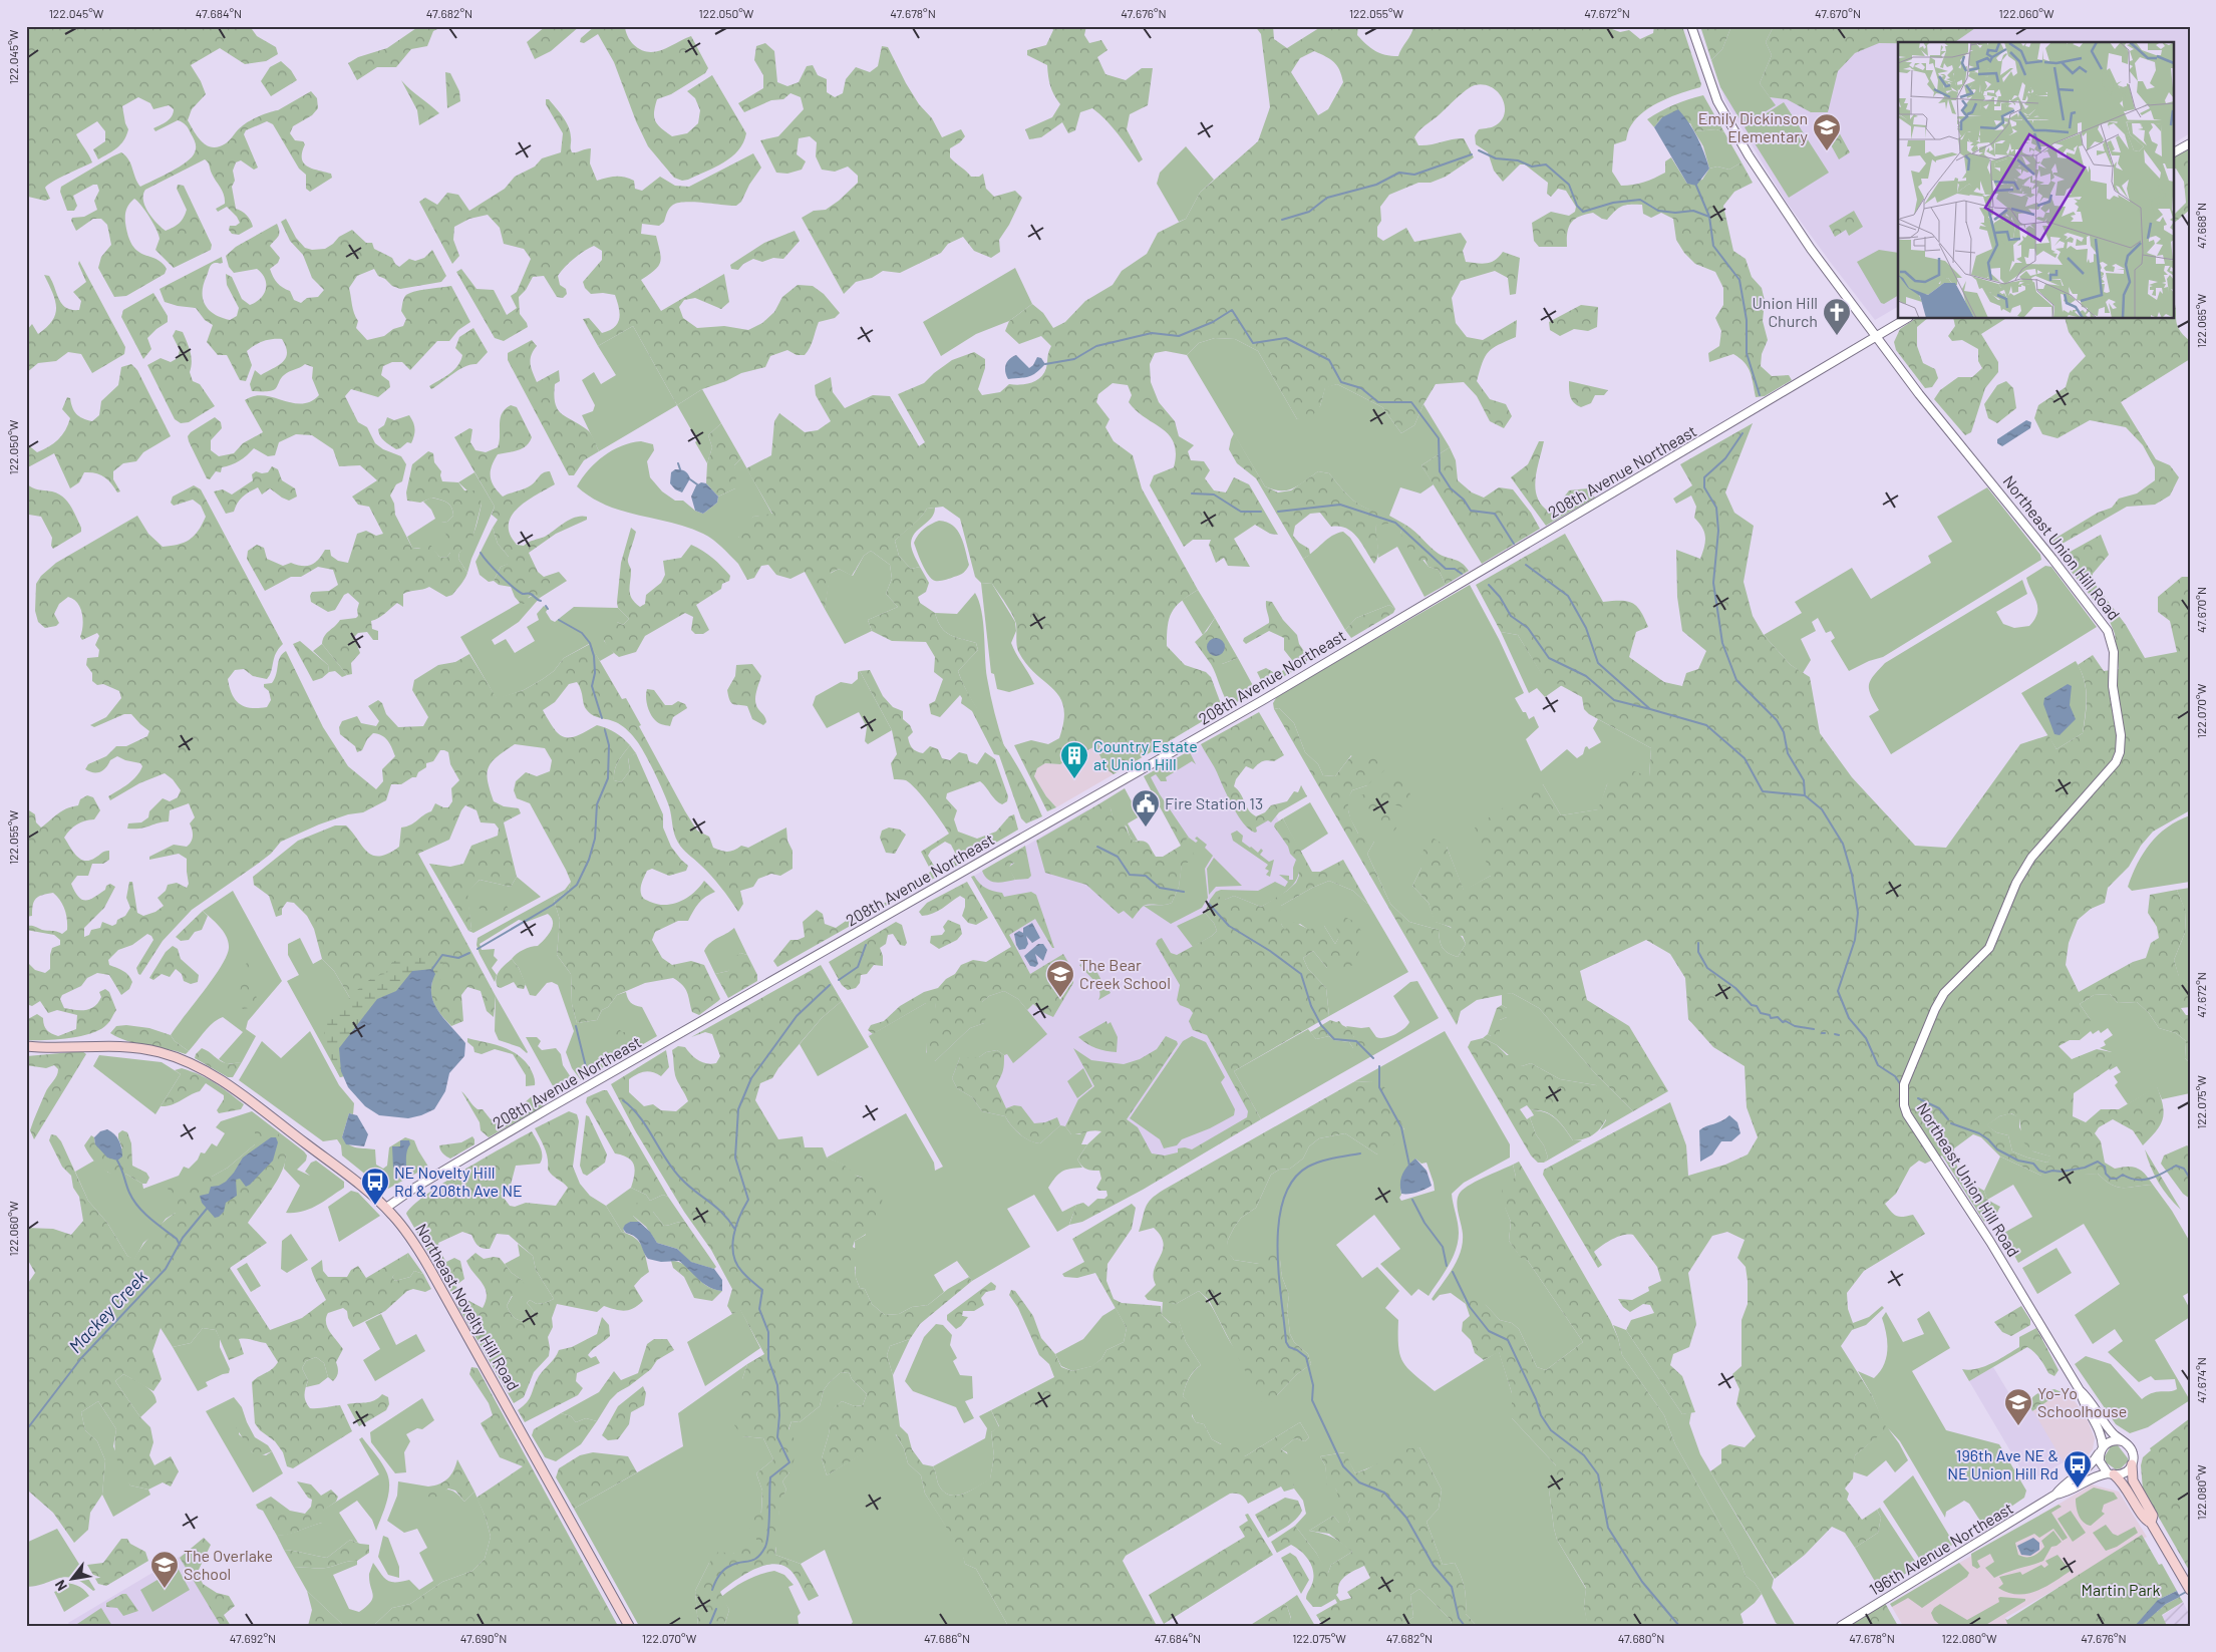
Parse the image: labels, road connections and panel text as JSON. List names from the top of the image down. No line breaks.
{"streets":{"main road":["Northeast Novelty Hill Road"],"street":["208th Avenue Northeast","Northeast Union Hill Road","196th Avenue Northeast"]},"crossings":[["208th Avenue Northeast","Northeast Union Hill Road"],["208th Avenue Northeast","Northeast Novelty Hill Road"],["Northeast Union Hill Road","196th Avenue Northeast"]],"water":["Mackey Creek"],"parks":["Martin Park"],"places":{"school or university":["Emily Dickinson Elementary","The Bear Creek School","Yo-Yo Schoolhouse","The Overlake School"],"church":["Union Hill Church"],"building":["Country Estate at Union Hill"],"public building":["Fire Station 13"],"bus stop":["NE Novelty Hill Rd & 208th Ave NE","196th Ave NE & NE Union Hill Rd"]},"north":"bottom left","coordinates":["122.045°W","47.684°N","47.682°N","122.050°W","47.678°N","47.676°N","122.055°W","47.672°N","47.670°N","122.060°W","47.668°N","122.065°W","122.070°W","122.075°W","47.674°N","122.080°W","47.692°N","47.690°N","47.686°N","47.680°N"]}
